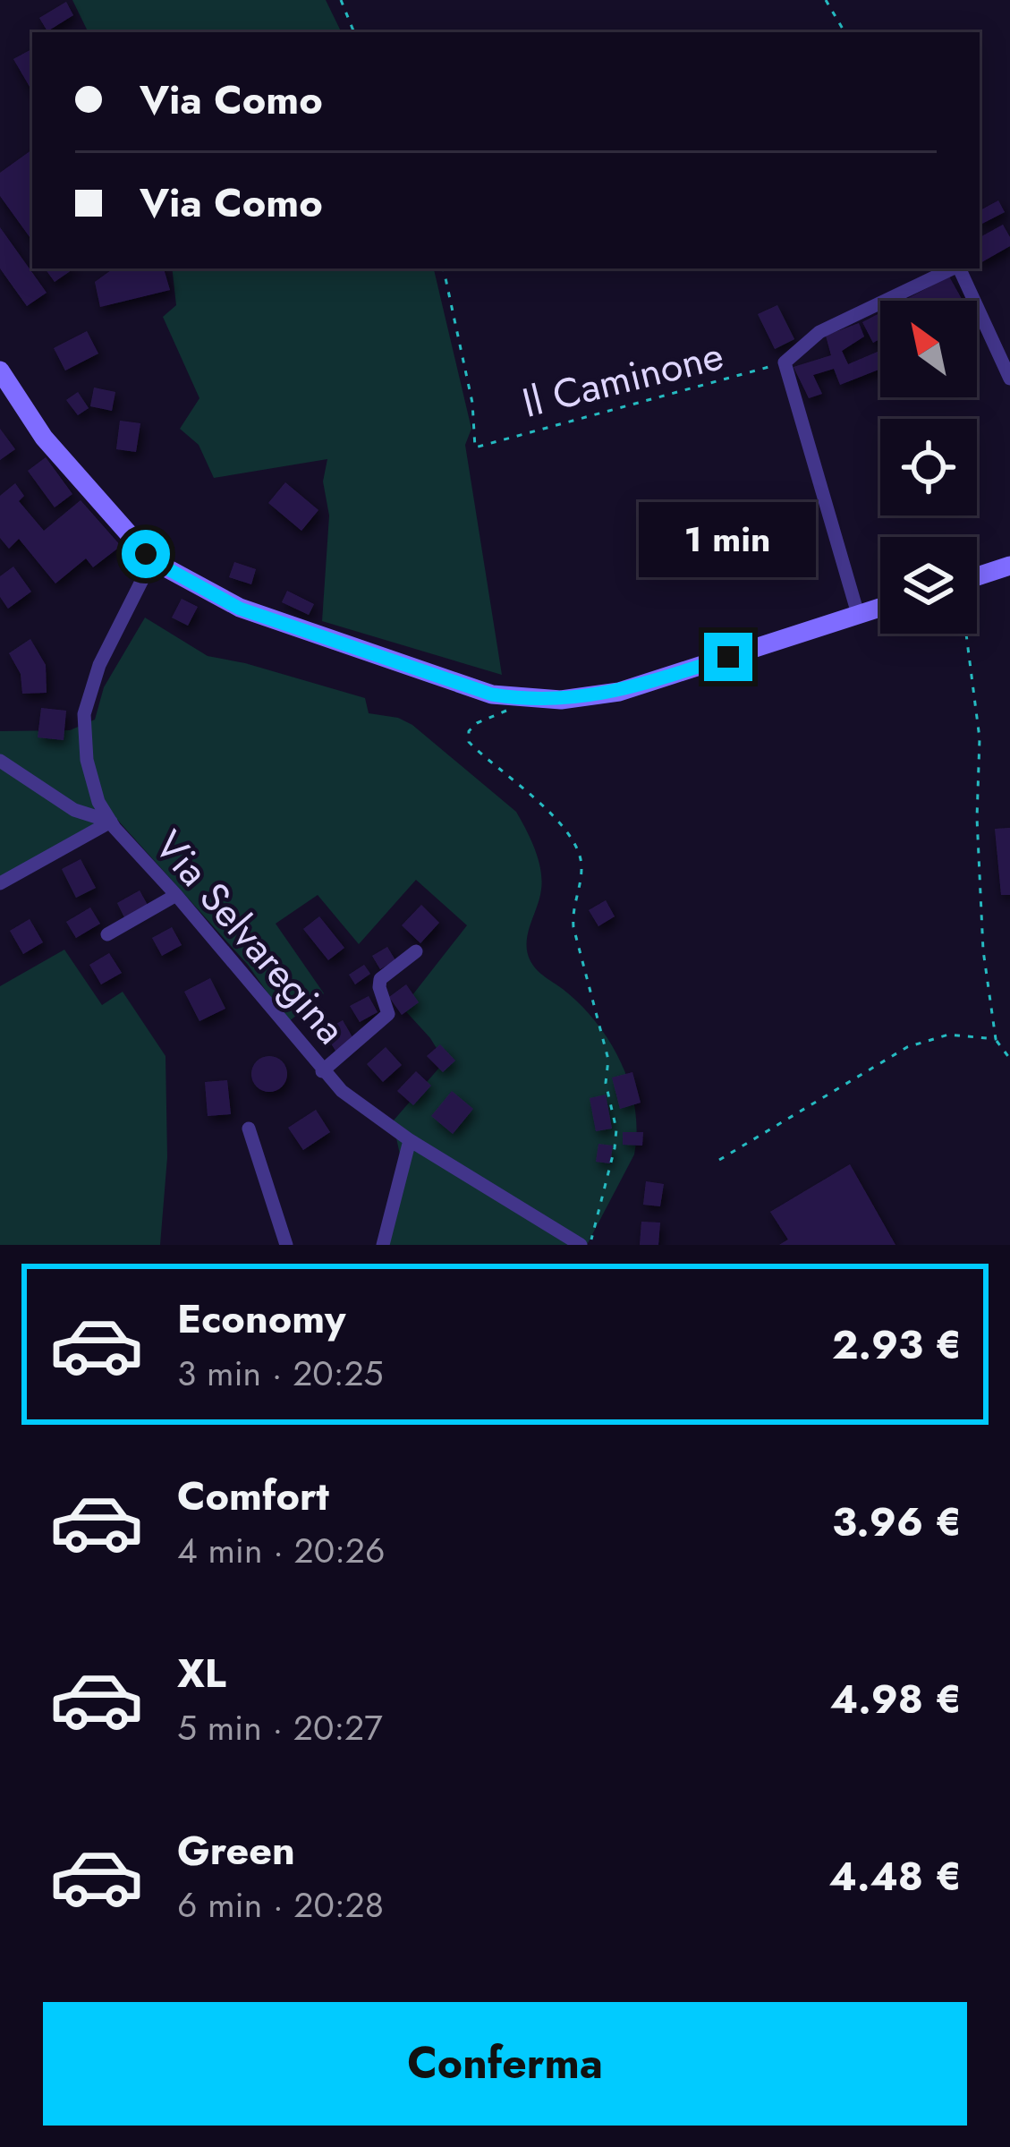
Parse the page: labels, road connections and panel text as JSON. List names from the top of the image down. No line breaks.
{"streets":{"street":["Via Selvaregina"],"path":["Il Caminone"]},"north":"top left","page":{"banner":["Via Como","Via Como"],"bubble":"1 min","list":[{"name":"Economy","note":"3 min · 20:25","value":"2.93 €"},{"name":"Comfort","note":"4 min · 20:26","value":"3.96 €"},{"name":"XL","note":"5 min · 20:27","value":"4.98 €"},{"name":"Green","note":"6 min · 20:28","value":"4.48 €"}],"buttons":"Conferma"}}
